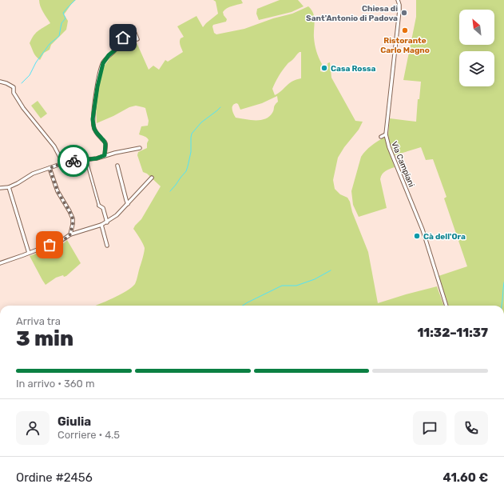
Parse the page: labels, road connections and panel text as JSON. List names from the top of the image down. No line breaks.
{"streets":{"street":["Via Campiani"]},"places":["Chiesa di Sant'Antonio di Padova","Ristorante Carlo Magno","Casa Rossa","Cà dell'Ora"],"north":"top left","page":{"heading":["3 min","Arriva tra","11:32–11:37"],"panel":["Giulia","Corriere · 4.5","Ordine #2456","41.60 €"],"bar":"In arrivo · 360 m"}}
